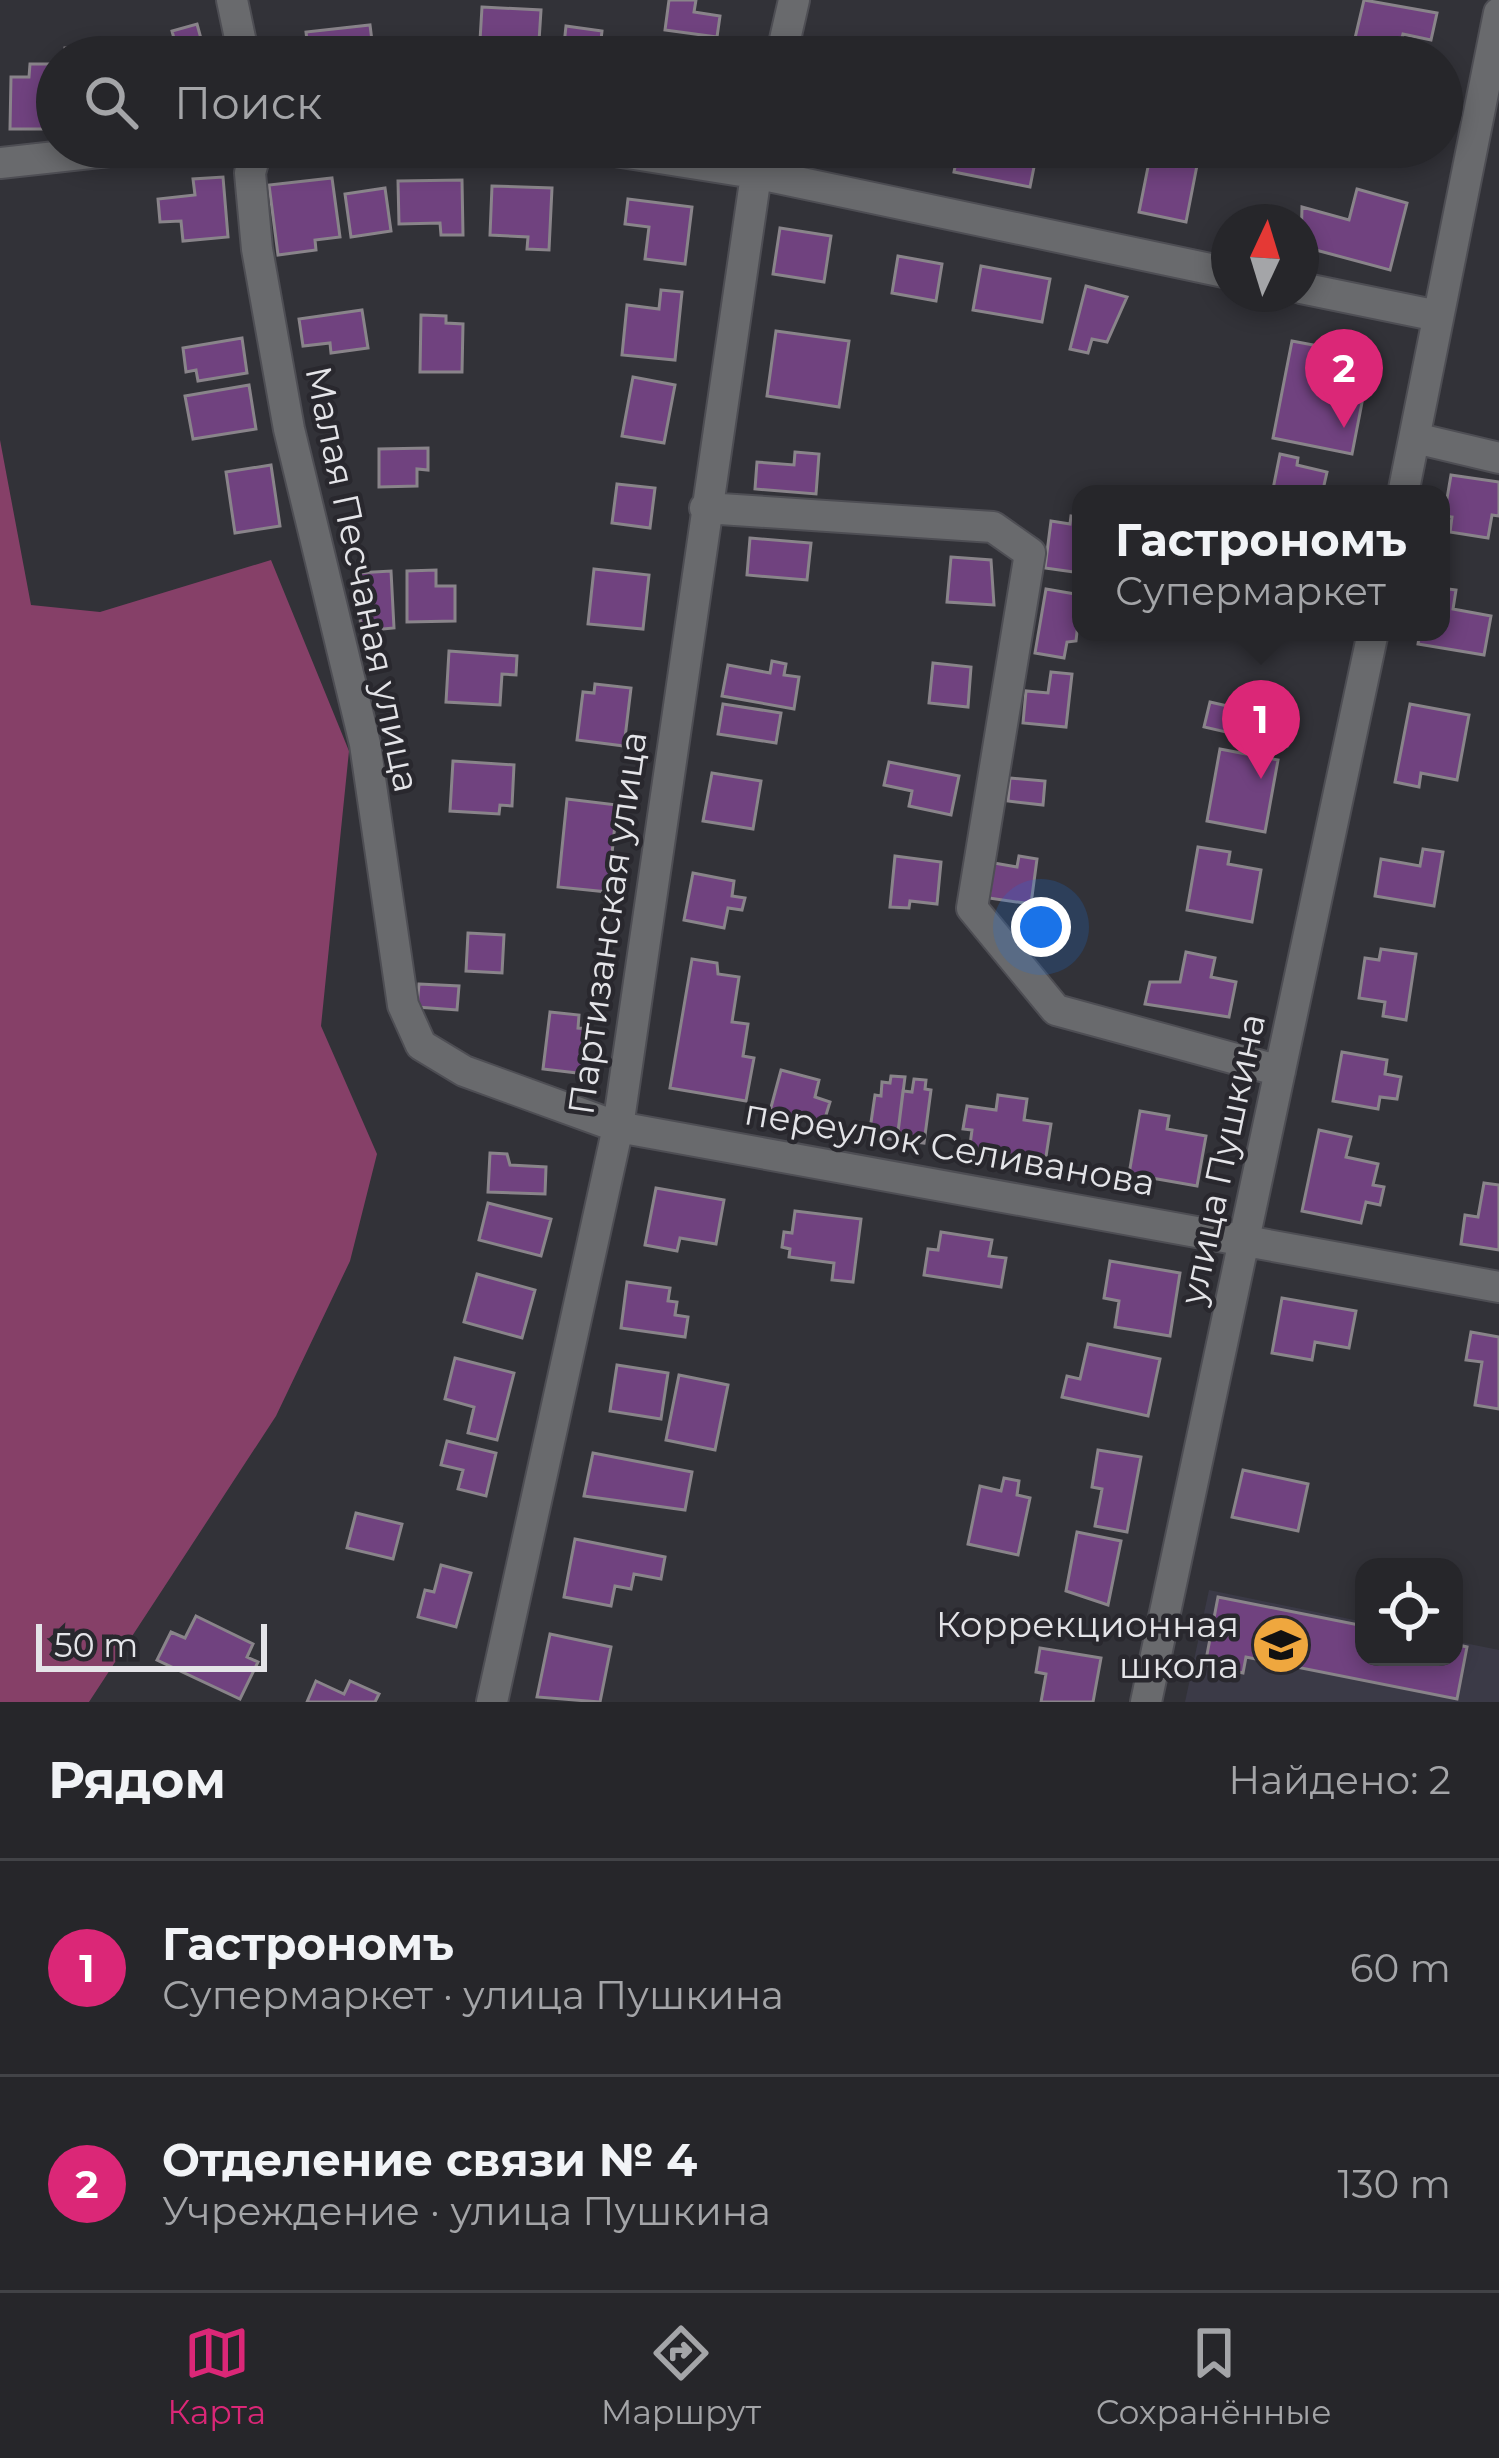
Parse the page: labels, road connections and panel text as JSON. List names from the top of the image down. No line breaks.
{"streets":{"street":["Малая Песчаная улица","Партизанская улица","переулок Селиванова","улица Пушкина"]},"crossings":[["Малая Песчаная улица","переулок Селиванова"],["Партизанская улица","переулок Селиванова"],["переулок Селиванова","улица Пушкина"]],"places":{"school or university":["Коррекционная школа"]},"scale_bar":"50 m","north":"top","page":{"search":"Поиск","pins":["2","1"],"popup":["Гастрономъ","Супермаркет"],"scale":"50 m","heading":["Рядом","Найдено: 2"],"list":[{"mark":"1","name":"Гастрономъ","note":"Супермаркет · улица Пушкина","value":"60 m"},{"mark":"2","name":"Отделение связи № 4","note":"Учреждение · улица Пушкина","value":"130 m"}],"nav":["Карта","Маршрут","Сохранённые"]}}
